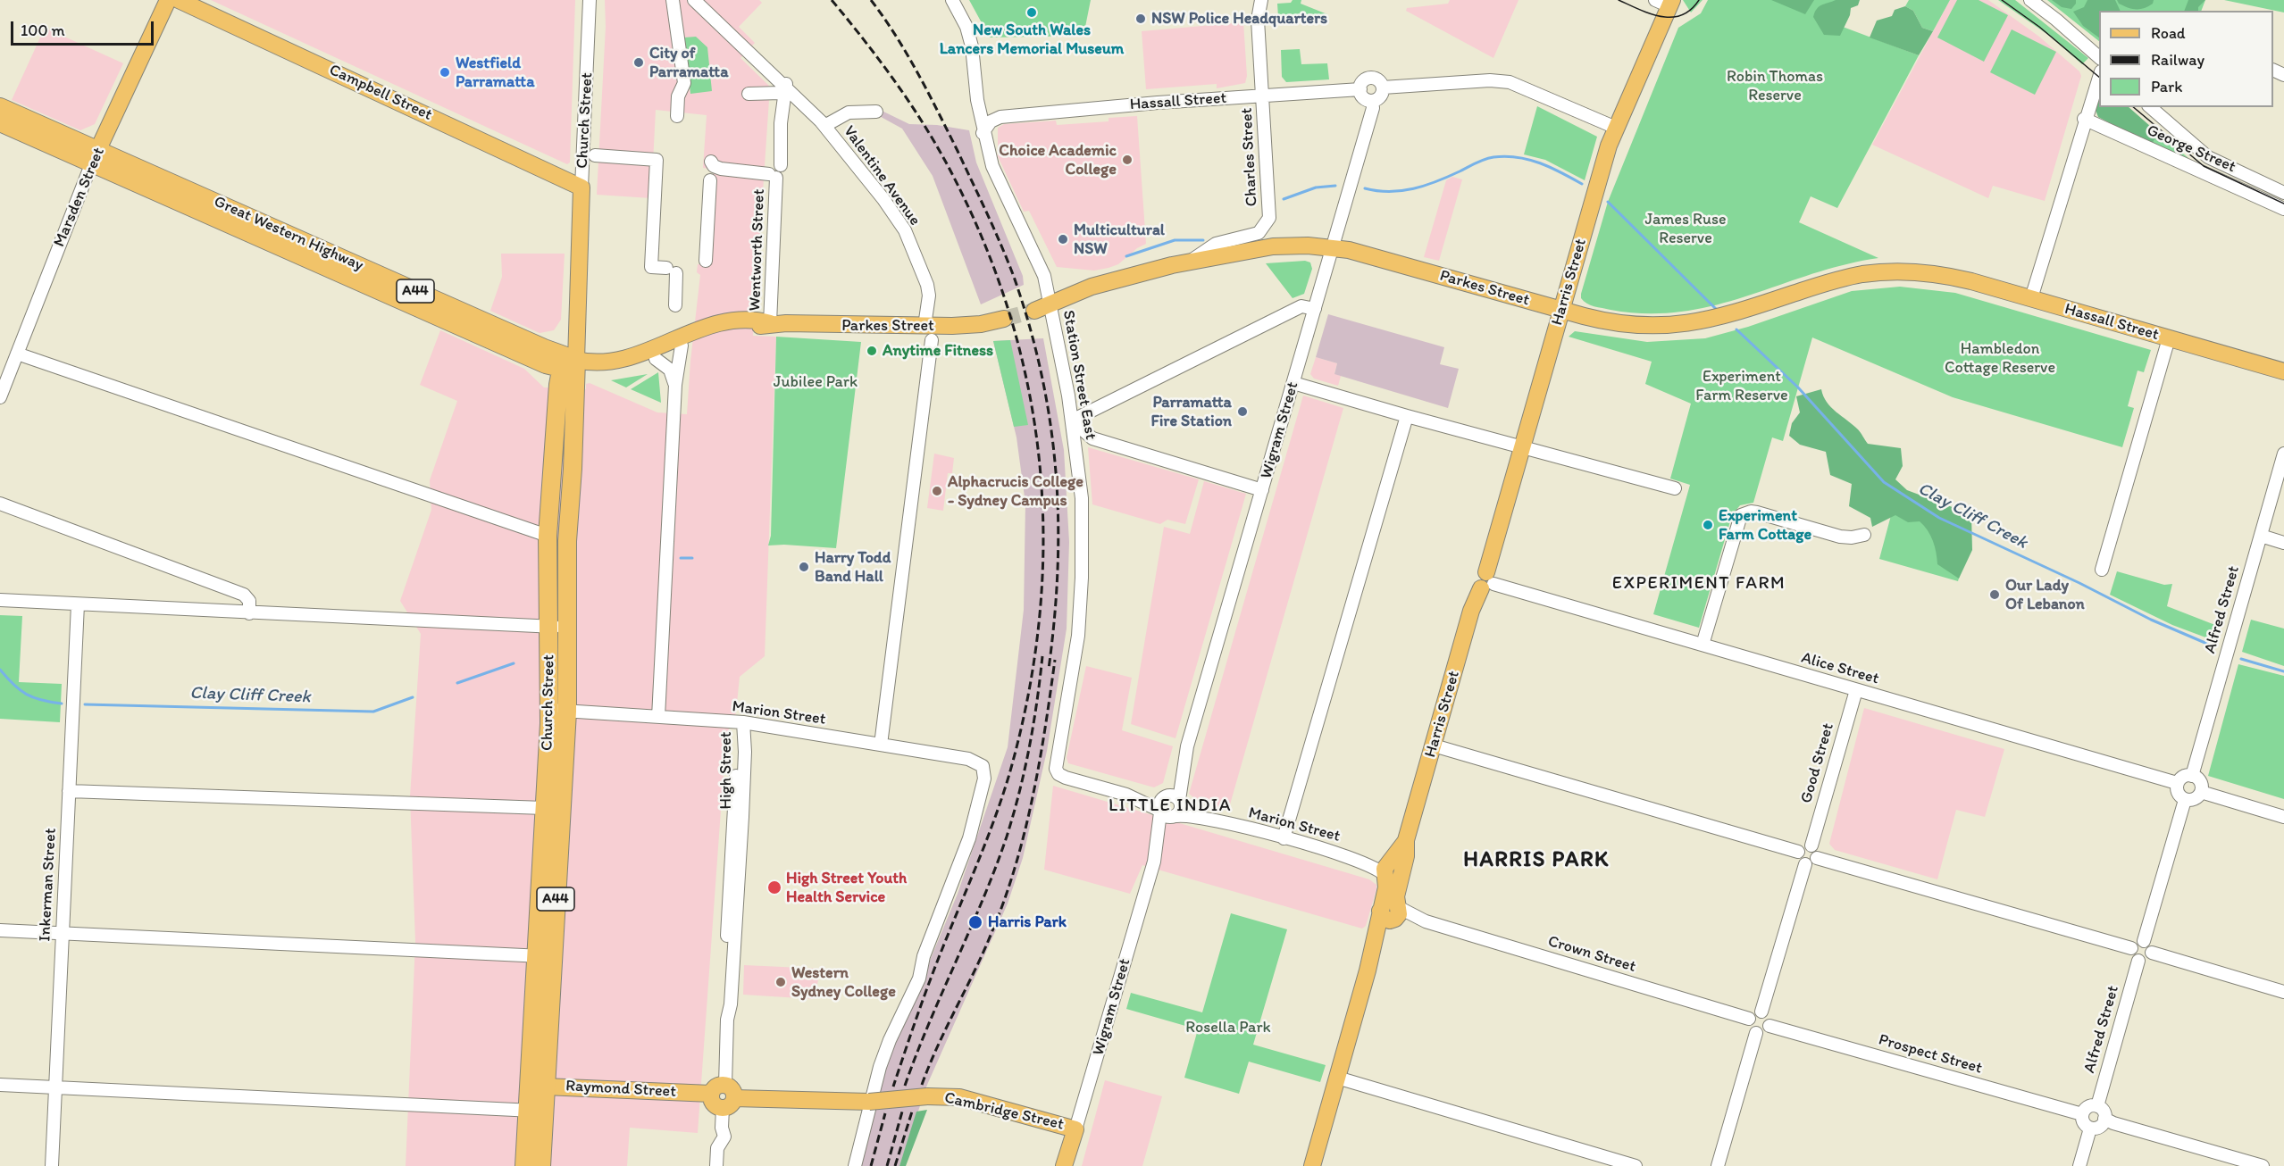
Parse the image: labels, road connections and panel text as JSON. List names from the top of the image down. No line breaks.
{"streets":{"highway":["Church Street","Great Western Highway","A44"],"main road":["Campbell Street","Hassall Street","Marsden Street","Harris Street","Parkes Street","Wigram Street","Raymond Street","Cambridge Street"],"street":["George Street","Charles Street","Valentine Avenue","Wentworth Street","Station Street East","Alfred Street","Alice Street","Marion Street","Good Street","High Street","Inkerman Street","Crown Street","Prospect Street"]},"crossings":[["Campbell Street","Church Street"],["Hassall Street","Charles Street"],["Hassall Street","Parkes Street"],["Hassall Street","Station Street East"],["Hassall Street","Wigram Street"],["Church Street","Great Western Highway"],["Church Street","Parkes Street"],["Church Street","Marion Street"],["Church Street","Raymond Street"],["Charles Street","Parkes Street"],["Valentine Avenue","Wentworth Street"],["Valentine Avenue","Parkes Street"],["Valentine Avenue","Marion Street"],["Marsden Street","Great Western Highway"],["Great Western Highway","Parkes Street"],["Wentworth Street","Parkes Street"],["Harris Street","Parkes Street"],["Harris Street","Alice Street"],["Harris Street","Marion Street"],["Parkes Street","Station Street East"],["Parkes Street","Wigram Street"],["Station Street East","Marion Street"],["Wigram Street","Marion Street"],["Wigram Street","Cambridge Street"],["Alfred Street","Alice Street"],["Alfred Street","Prospect Street"],["Alice Street","Good Street"],["Marion Street","High Street"],["Marion Street","Raymond Street"],["Marion Street","Cambridge Street"],["High Street","Raymond Street"],["Crown Street","Prospect Street"],["Raymond Street","Cambridge Street"]],"districts":["EXPERIMENT FARM","LITTLE INDIA","HARRIS PARK"],"water":["Clay Cliff Creek"],"parks":["Robin Thomas Reserve","James Ruse Reserve","Hambledon Cottage Reserve","Experiment Farm Reserve","Jubilee Park","Rosella Park"],"places":["New South Wales Lancers Memorial Museum","NSW Police Headquarters","City of Parramatta","Westfield Parramatta","Choice Academic College","Multicultural NSW","Anytime Fitness","Parramatta Fire Station","Alphacrucis College - Sydney Campus","Experiment Farm Cottage","Harry Todd Band Hall","Our Lady Of Lebanon","High Street Youth Health Service","Harris Park","Western Sydney College"],"legend":["Road","Railway","Park"],"scale_bar":"100 m"}
